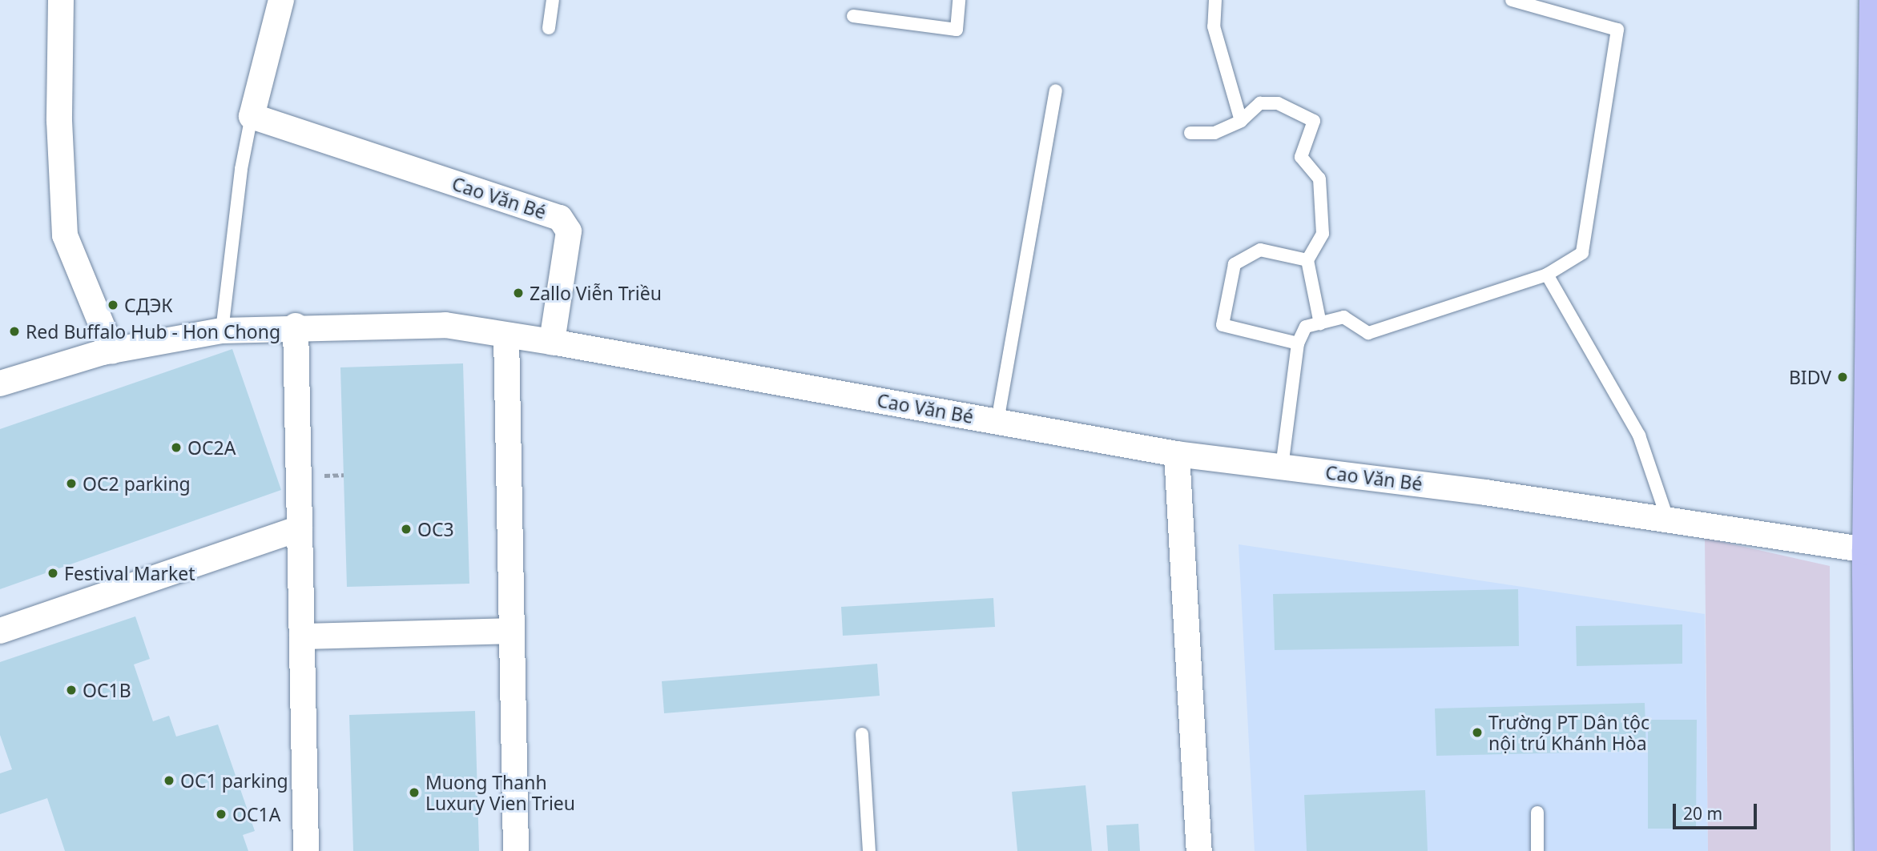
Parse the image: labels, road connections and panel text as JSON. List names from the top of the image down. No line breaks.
{"streets":{"street":["Cao Văn Bé"]},"places":["Zallo Viễn Triều","СДЭК","Red Buffalo Hub - Hon Chong","BIDV","OC2A","OC2 parking","OC3","Festival Market","OC1B","Trường PT Dân tộc nội trú Khánh Hòa","OC1 parking","Muong Thanh Luxury Vien Trieu","OC1A"],"scale_bar":"20 m"}
